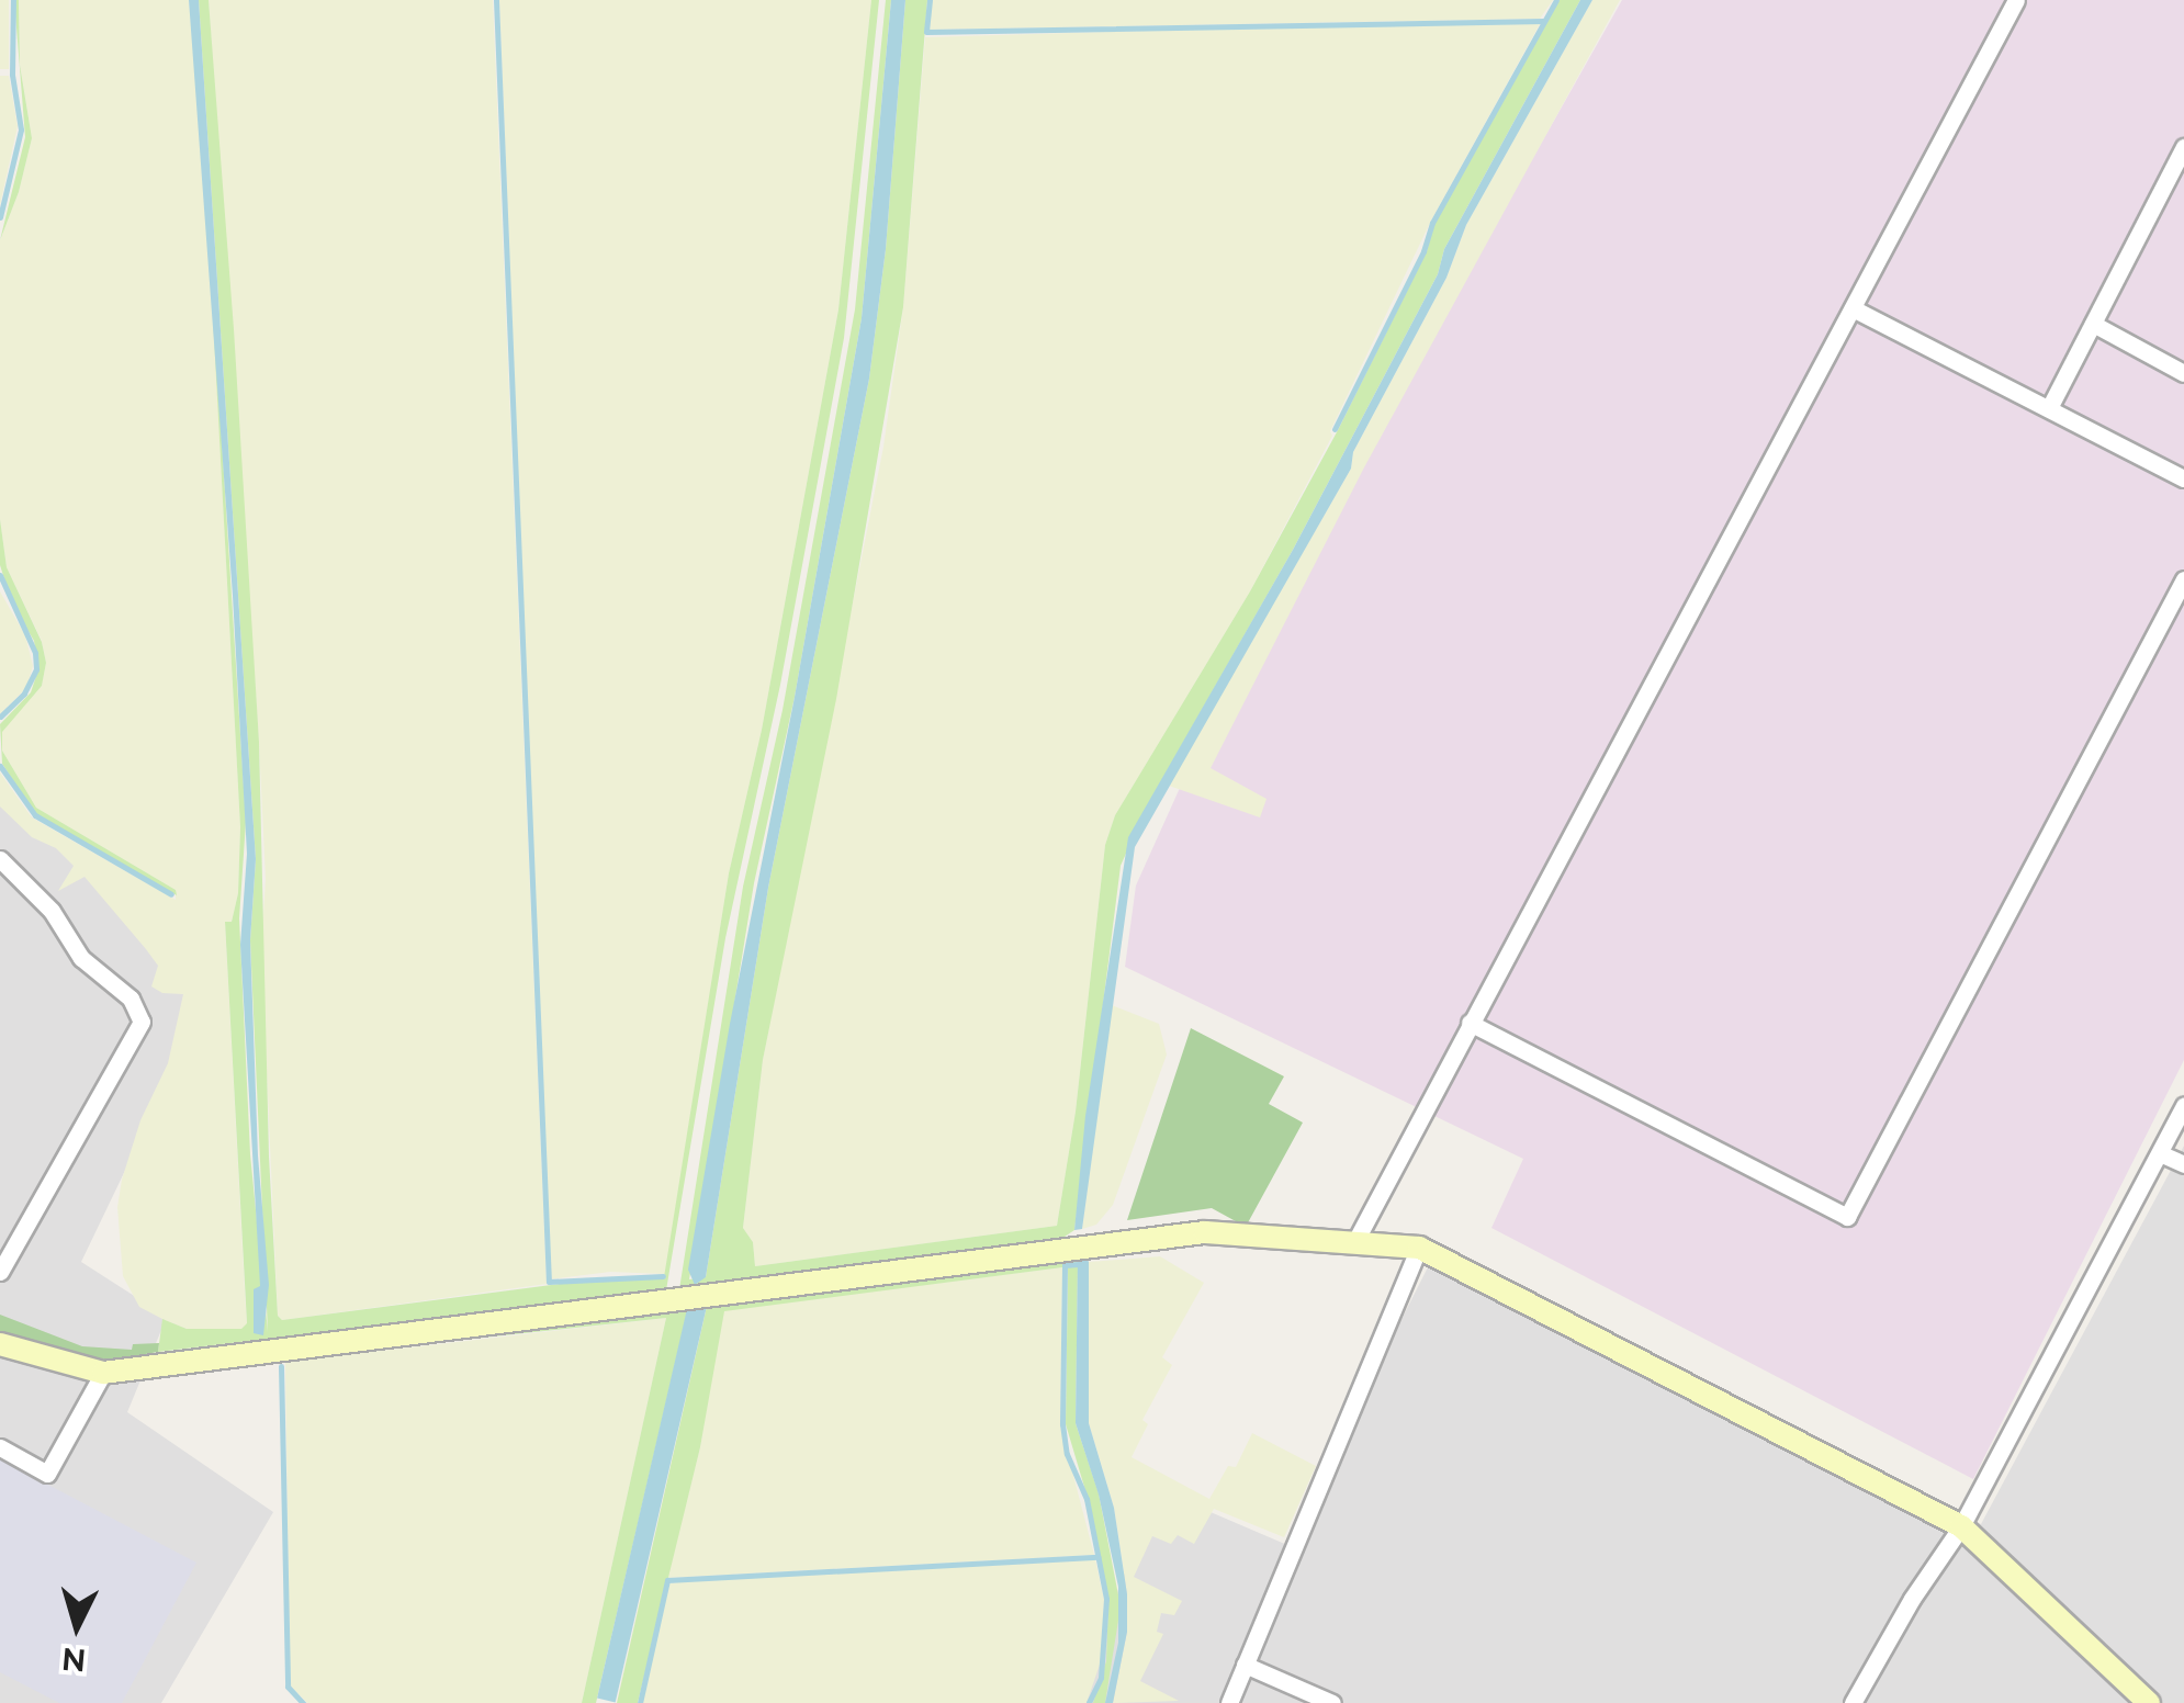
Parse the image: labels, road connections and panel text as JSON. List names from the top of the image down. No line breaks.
{"north":"bottom"}
